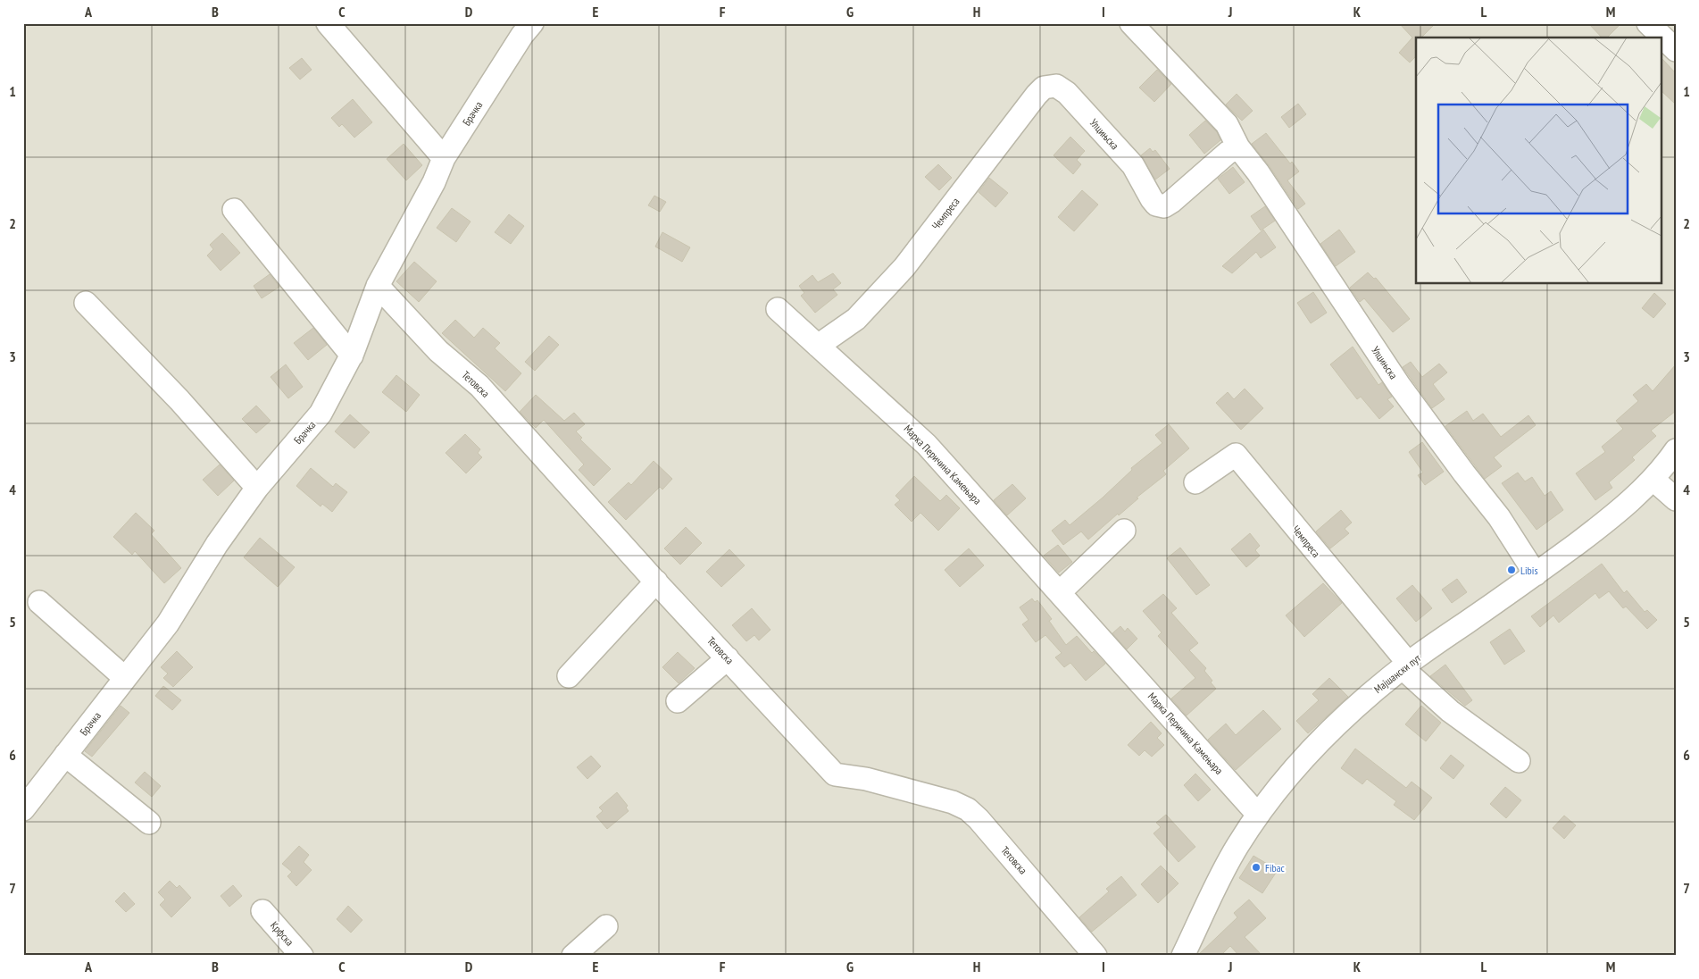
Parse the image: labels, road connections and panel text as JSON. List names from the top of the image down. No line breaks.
{"streets":{"street":["Брачка","Улцињска","Чемпреса","Тетовска","Марка Перичина Камењара","Мајшански пут","Крфска"]},"crossings":[["Брачка","Тетовска"],["Улцињска","Чемпреса"],["Улцињска","Мајшански пут"],["Чемпреса","Марка Перичина Камењара"],["Чемпреса","Мајшански пут"],["Марка Перичина Камењара","Мајшански пут"]],"places":["Libis","Fibac"],"grid":{"columns":["A","B","C","D","E","F","G","H","I","J","K","L","M"],"rows":["1","2","3","4","5","6","7"]}}
